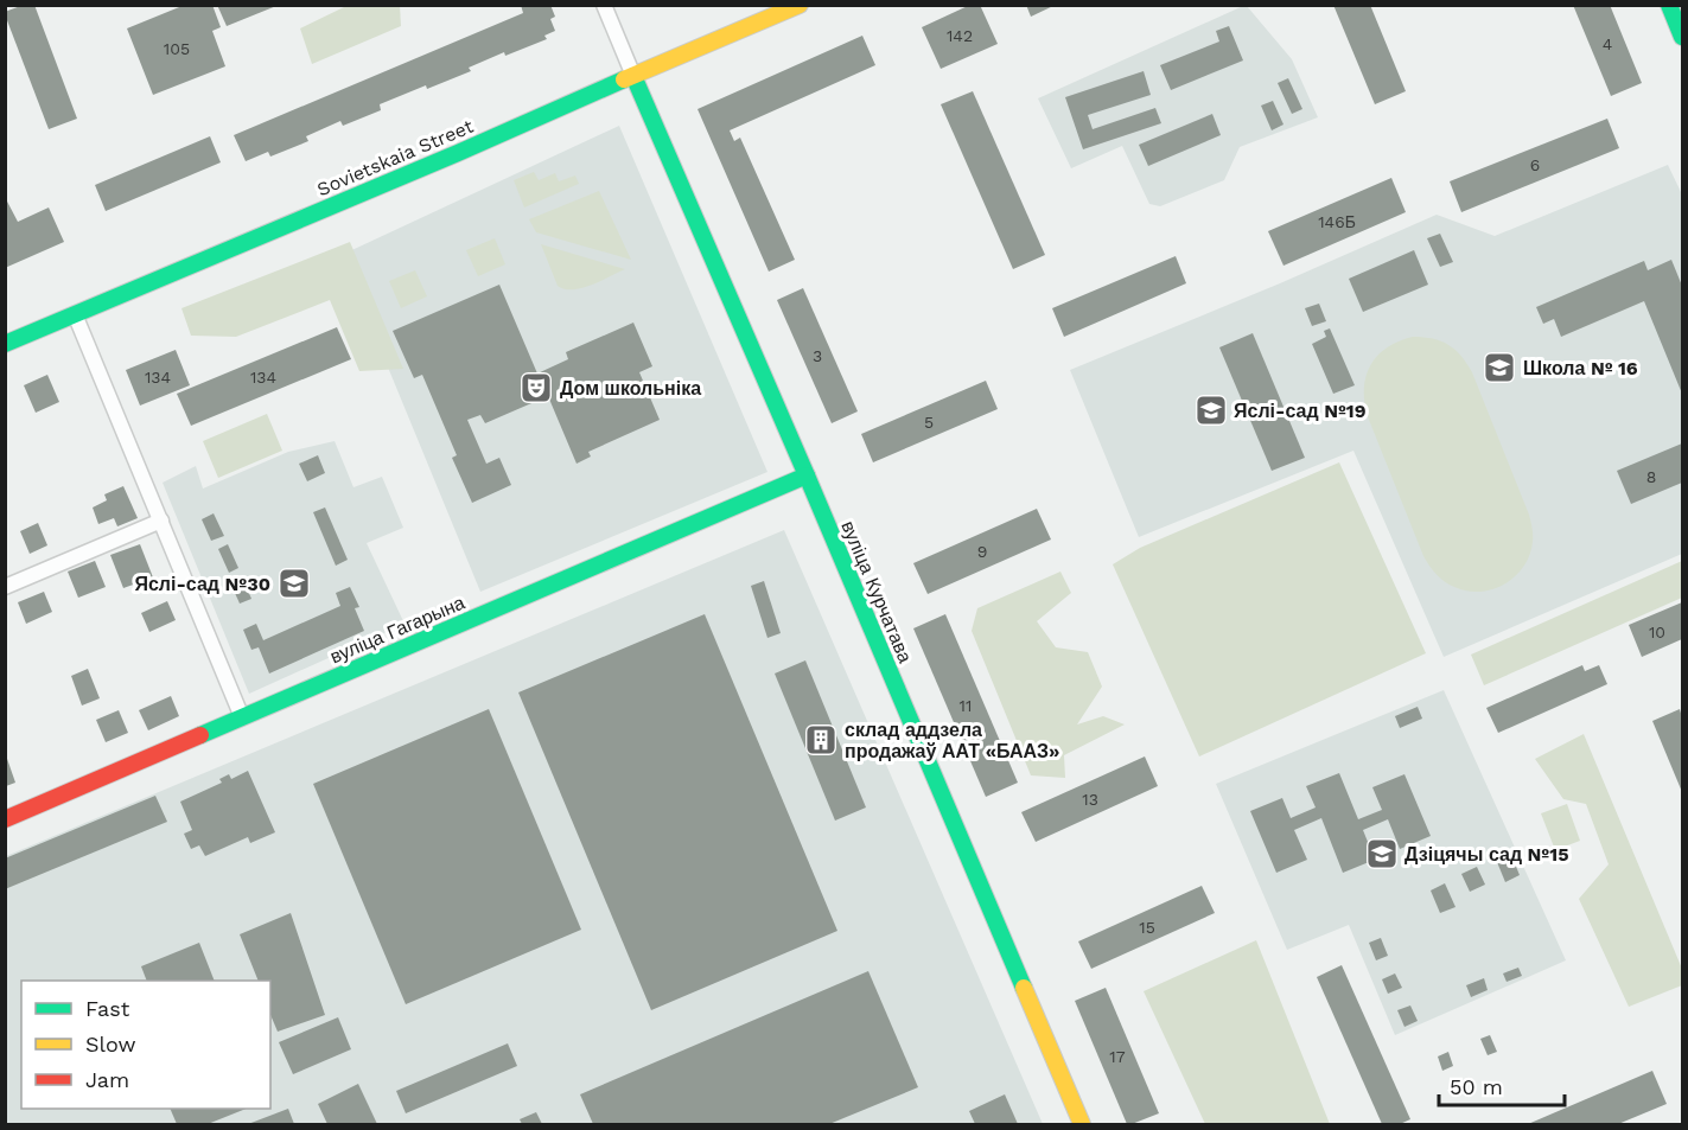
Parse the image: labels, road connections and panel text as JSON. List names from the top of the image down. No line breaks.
{"streets":{"street":["Sovietskaia Street","вуліца Курчатава","вуліца Гагарына"]},"crossings":[["Sovietskaia Street","вуліца Курчатава"],["вуліца Курчатава","вуліца Гагарына"]],"places":{"school or university":["Школа № 16","Яслі-сад №19","Яслі-сад №30","Дзіцячы сад №15"],"theatre":["Дом школьніка"],"building":["склад аддзела продажаў ААТ «БААЗ»"]},"house_numbers":["142","4","105","6","146Б","3","134","134","5","8","9","10","11","13","15","17"],"legend":["Fast","Slow","Jam"],"scale_bar":"50 m"}
